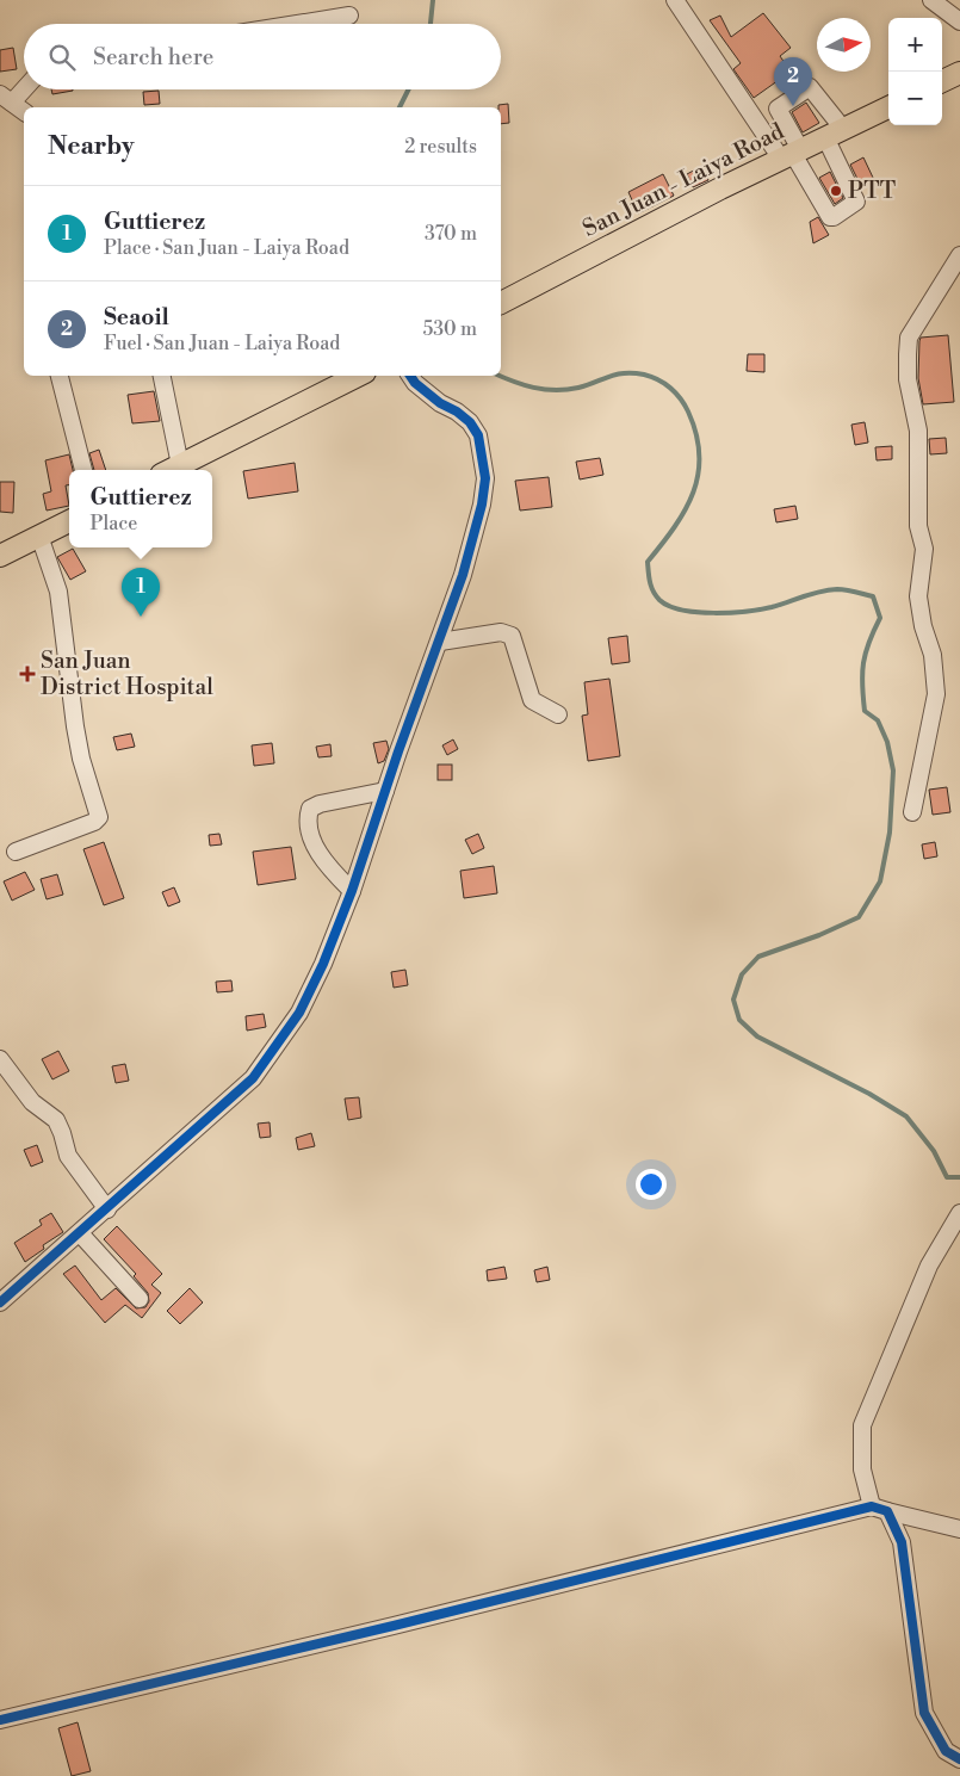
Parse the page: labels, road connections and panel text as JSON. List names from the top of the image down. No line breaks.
{"streets":{"main road":["San Juan - Laiya Road"]},"places":{"other":["PTT"],"health":["San Juan District Hospital"]},"north":"right","page":{"map_buttons":["+","−"],"search":"Search here","pins":["2","1"],"heading":["Nearby","2 results"],"list":[{"mark":"1","name":"Guttierez","note":"Place · San Juan - Laiya Road","value":"370 m"},{"mark":"2","name":"Seaoil","note":"Fuel · San Juan - Laiya Road","value":"530 m"}],"popup":["Guttierez","Place"]}}
